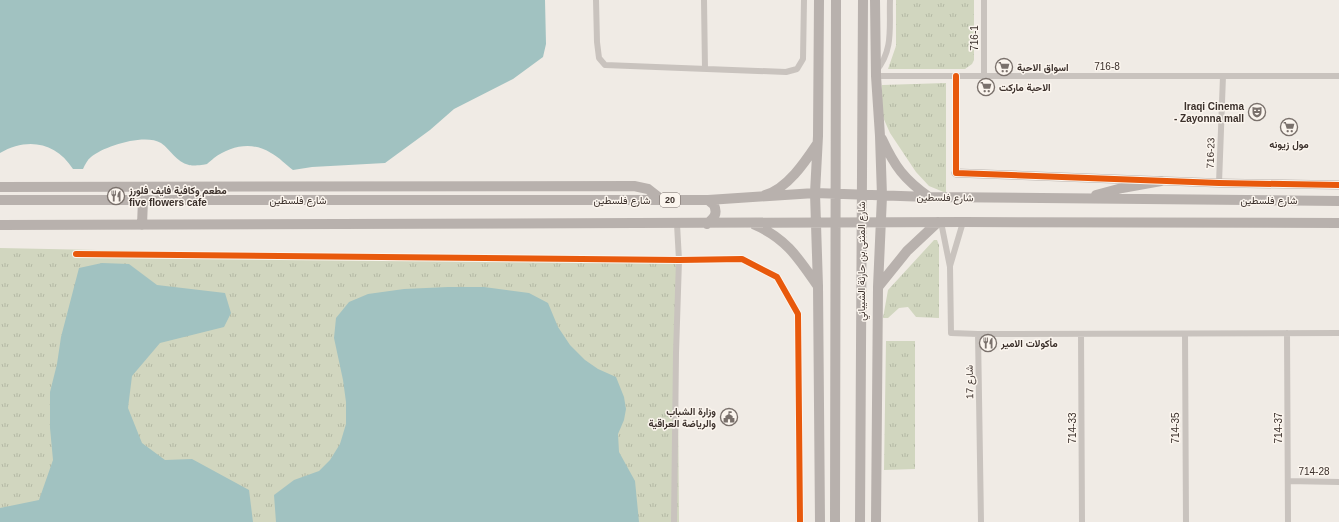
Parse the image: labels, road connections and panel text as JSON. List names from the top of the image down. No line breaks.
{"streets":{"main road":["شارع فلسطين","20","شارع المثنى بن حارثة الشيباني"],"street":["716-1","716-8","716-23","شارع 17","714-33","714-35","714-37","714-28"]},"crossings":[["716-1","716-8"],["716-8","716-23"],["714-37","714-28"]],"places":{"supermarket":["اسواق الاحبة","الاحبة ماركت","مول زيونه"],"theatre":["Iraqi Cinema - Zayonna mall"],"restaurant":["مطعم وكافية فايف فلورز five flowers cafe","مأكولات الامير"],"public building":["وزارة الشباب والرياضة العراقية"]}}
